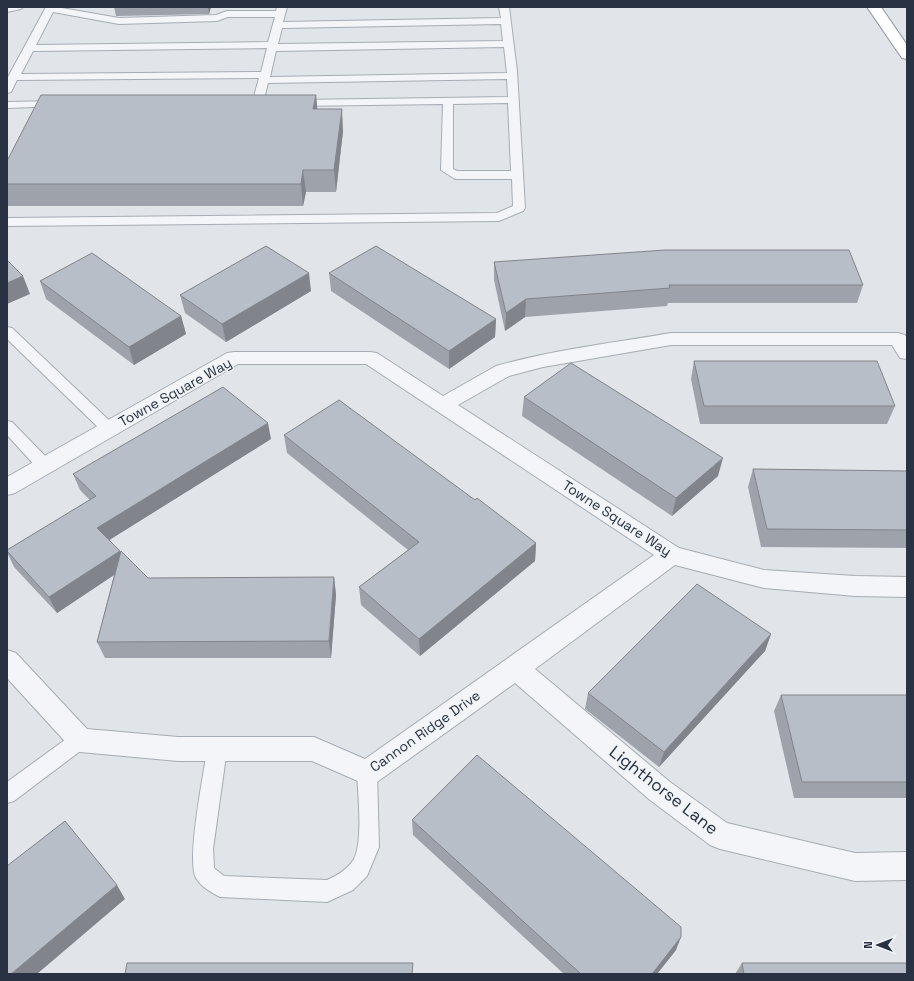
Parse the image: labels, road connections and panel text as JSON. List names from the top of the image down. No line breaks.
{"streets":{"street":["Towne Square Way","Cannon Ridge Drive","Lighthorse Lane"]},"crossings":[["Towne Square Way","Cannon Ridge Drive"],["Cannon Ridge Drive","Lighthorse Lane"]],"north":"left"}
